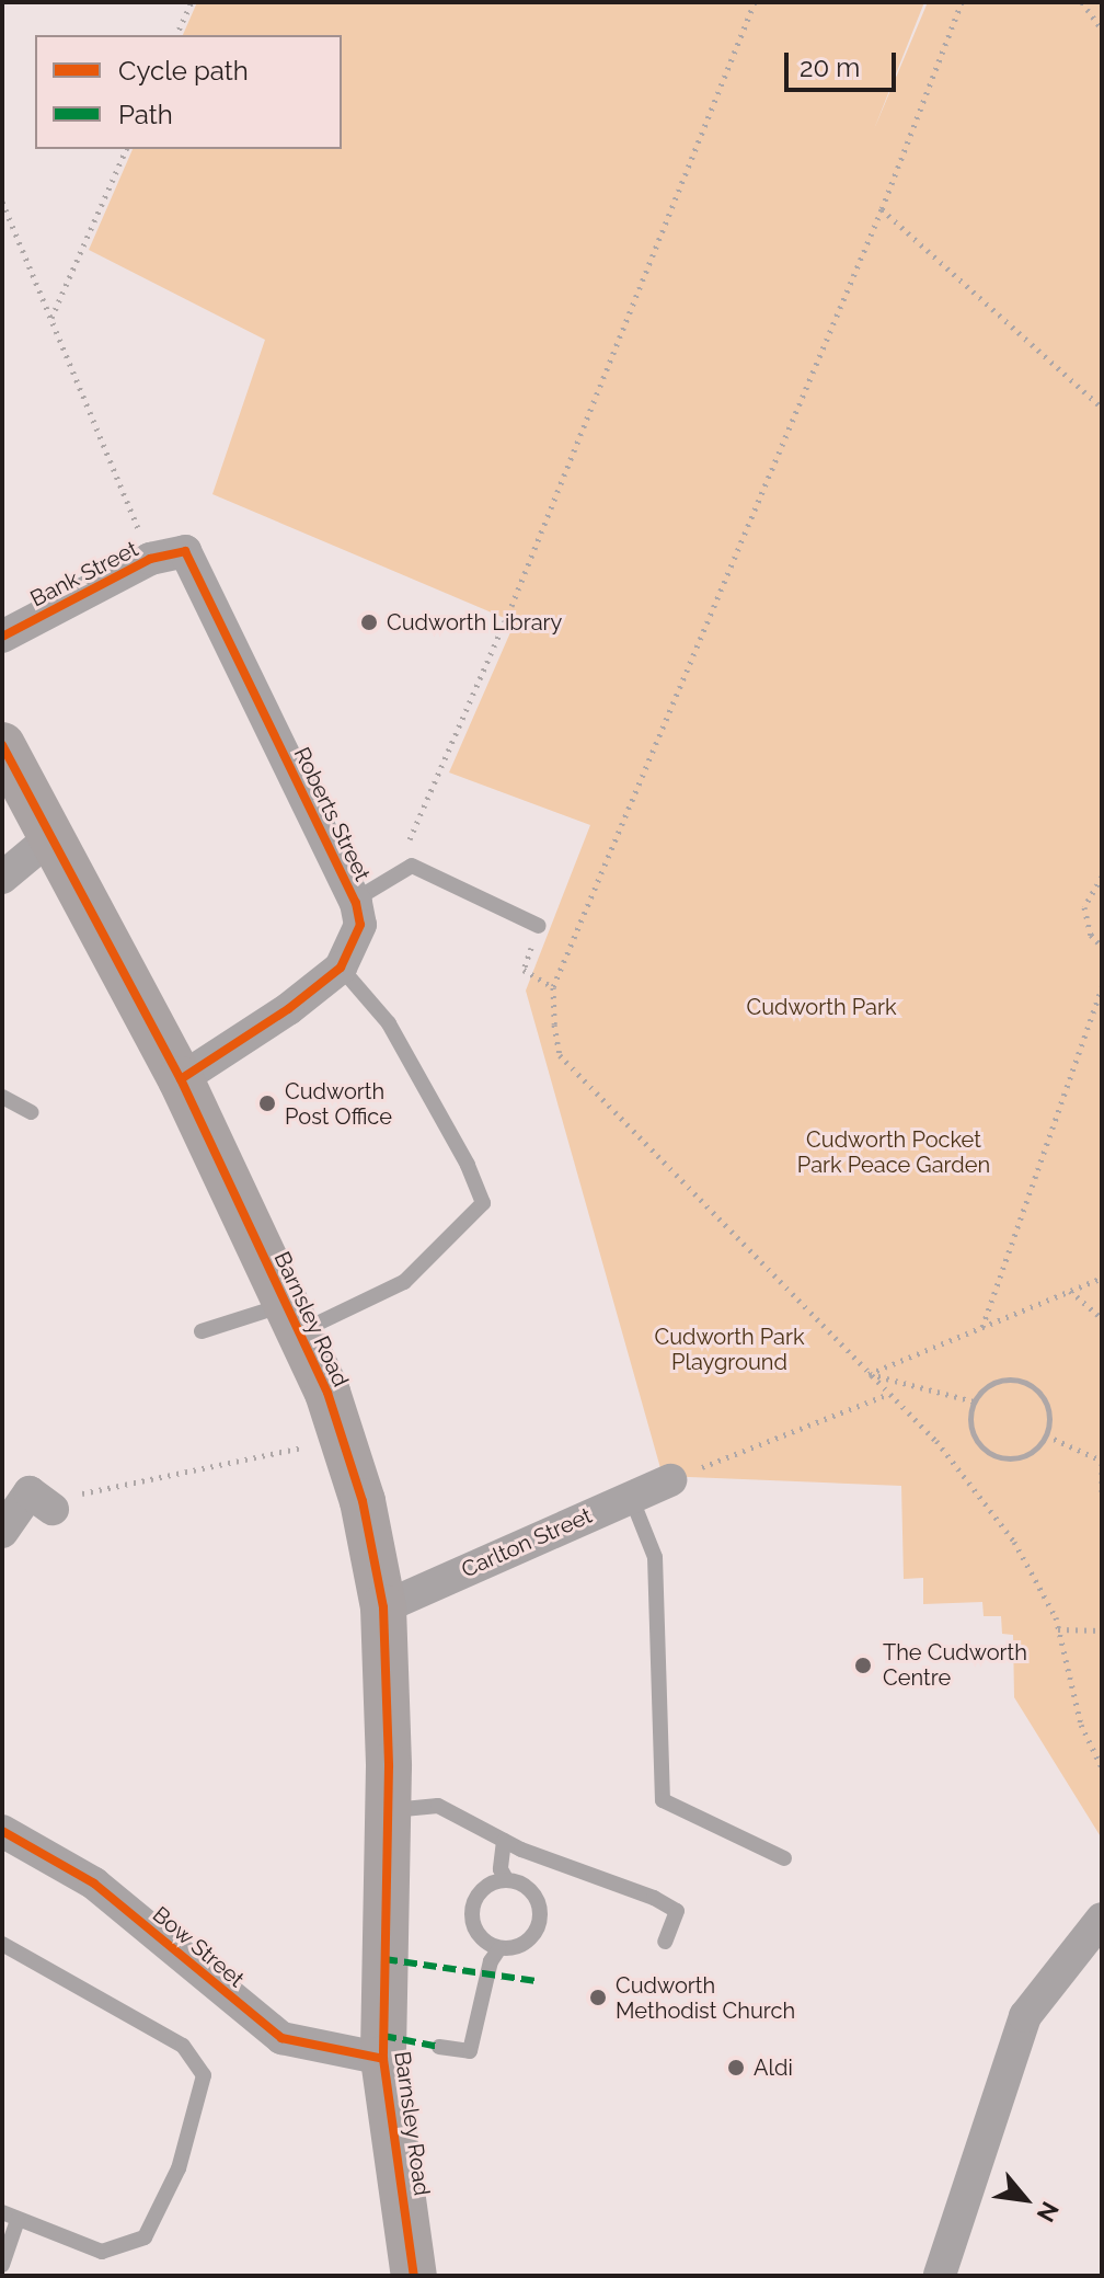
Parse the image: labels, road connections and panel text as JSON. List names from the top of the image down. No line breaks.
{"streets":{"street":["Bank Street","Roberts Street","Barnsley Road","Carlton Street","Bow Street"]},"crossings":[["Bank Street","Roberts Street"],["Roberts Street","Barnsley Road"],["Barnsley Road","Carlton Street"],["Barnsley Road","Bow Street"]],"parks":["Cudworth Park","Cudworth Pocket Park Peace Garden","Cudworth Park Playground"],"places":["Cudworth Library","Cudworth Post Office","The Cudworth Centre","Cudworth Methodist Church","Aldi"],"legend":["Cycle path","Path"],"scale_bar":"20 m","north":"bottom right"}
